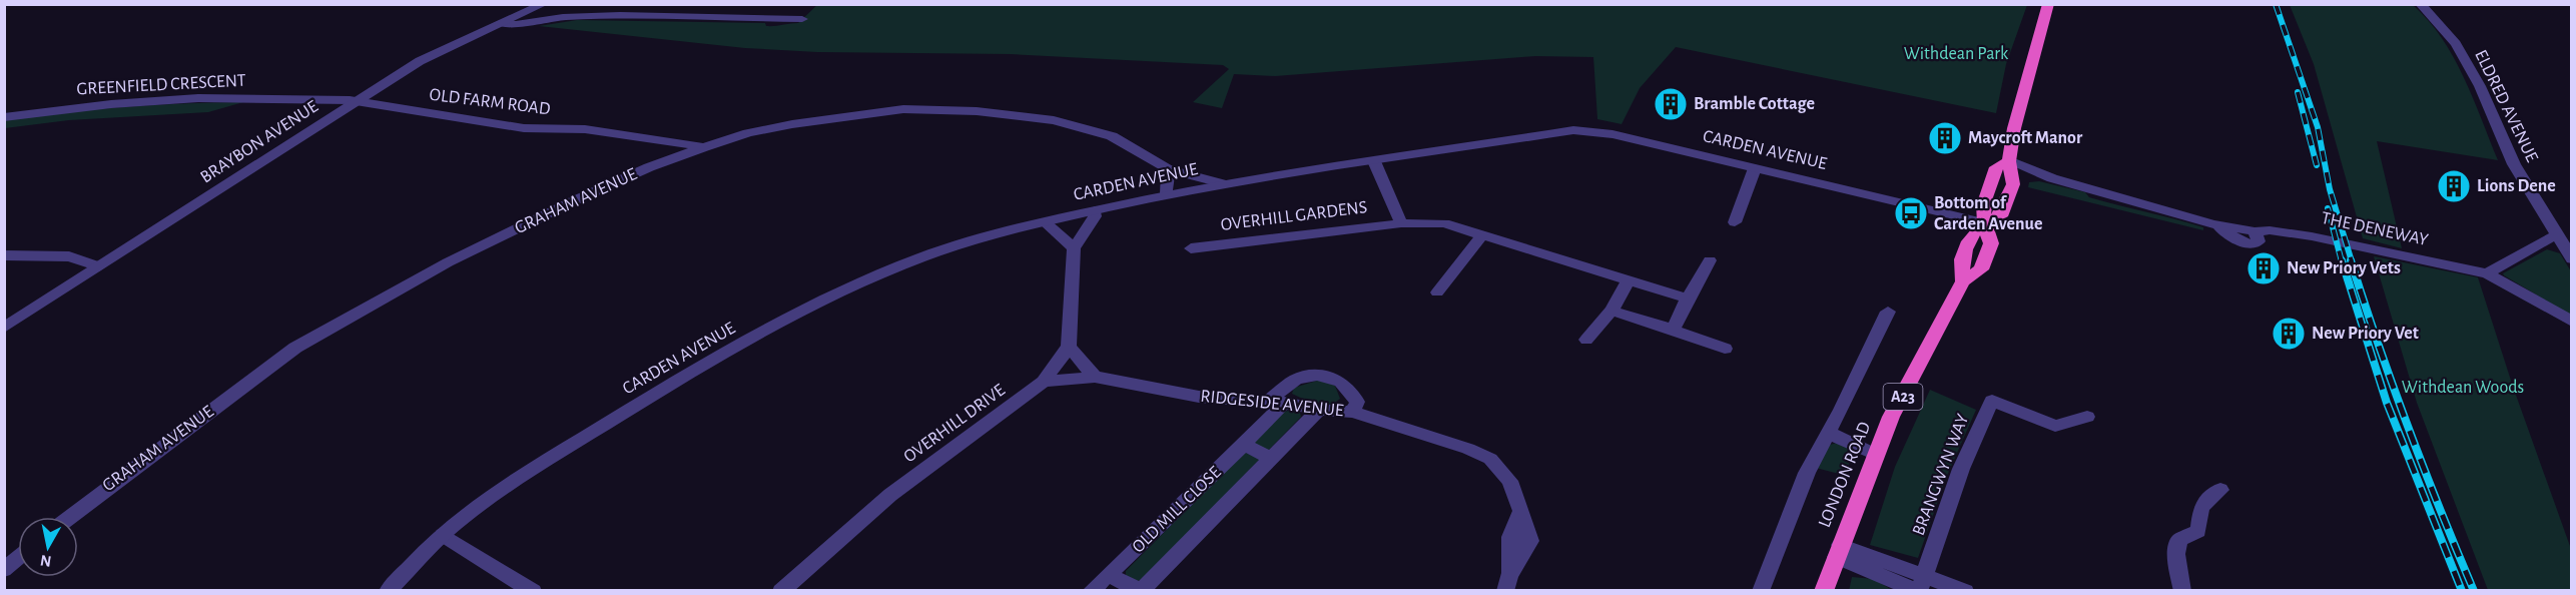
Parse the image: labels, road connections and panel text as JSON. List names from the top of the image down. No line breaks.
{"streets":{"highway":["A23","LONDON ROAD"],"street":["GREENFIELD CRESCENT","OLD FARM ROAD","ELDRED AVENUE","BRAYBON AVENUE","CARDEN AVENUE","GRAHAM AVENUE","OVERHILL GARDENS","THE DENEWAY","RIDGESIDE AVENUE","OVERHILL DRIVE","BRANGWYN WAY","OLD MILL CLOSE"]},"crossings":[["GREENFIELD CRESCENT","OLD FARM ROAD"],["GREENFIELD CRESCENT","BRAYBON AVENUE"],["OLD FARM ROAD","BRAYBON AVENUE"],["OLD FARM ROAD","GRAHAM AVENUE"],["CARDEN AVENUE","GRAHAM AVENUE"],["CARDEN AVENUE","OVERHILL GARDENS"],["CARDEN AVENUE","LONDON ROAD"],["THE DENEWAY","LONDON ROAD"],["RIDGESIDE AVENUE","OVERHILL DRIVE"],["RIDGESIDE AVENUE","OLD MILL CLOSE"]],"parks":["Withdean Park","Withdean Woods"],"places":{"building":["Bramble Cottage","Maycroft Manor","Lions Dene","New Priory Vets","New Priory Vet"],"bus stop":["Bottom of Carden Avenue"]},"north":"bottom"}
